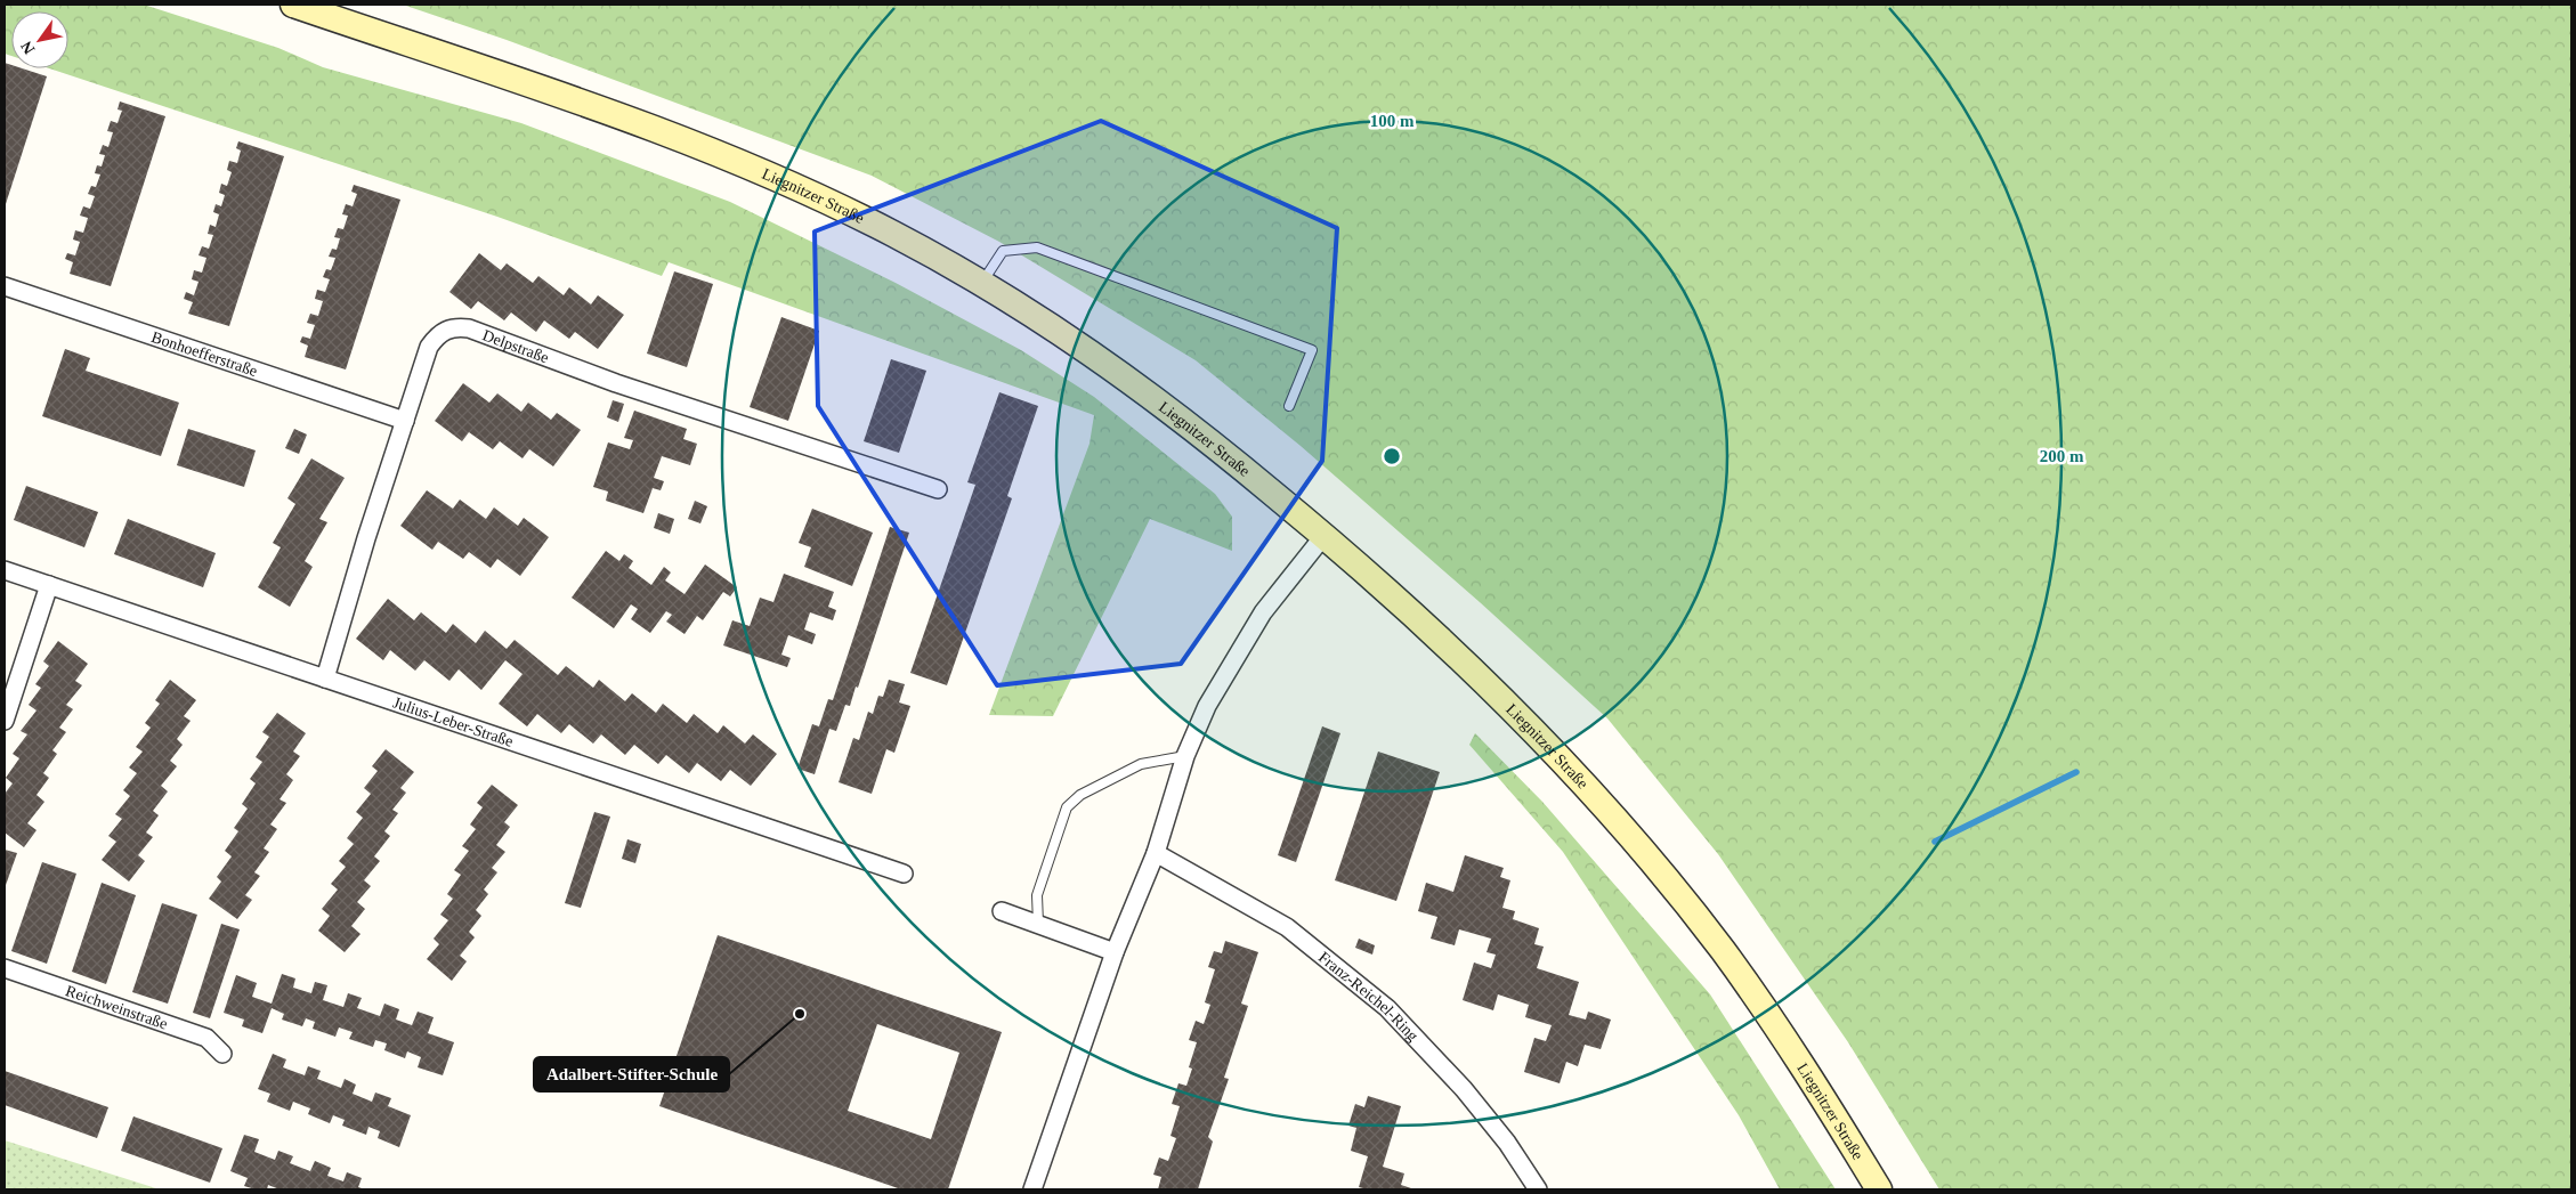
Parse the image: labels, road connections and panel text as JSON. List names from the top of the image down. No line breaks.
{"streets":{"main road":["Liegnitzer Straße"],"street":["Delpstraße","Bonhoefferstraße","Julius-Leber-Straße","Franz-Reichel-Ring","Reichweinstraße"]},"crossings":[["Delpstraße","Bonhoefferstraße"],["Delpstraße","Julius-Leber-Straße"]],"places":["Adalbert-Stifter-Schule"],"north":"bottom left","rings":["100 m","200 m"]}
